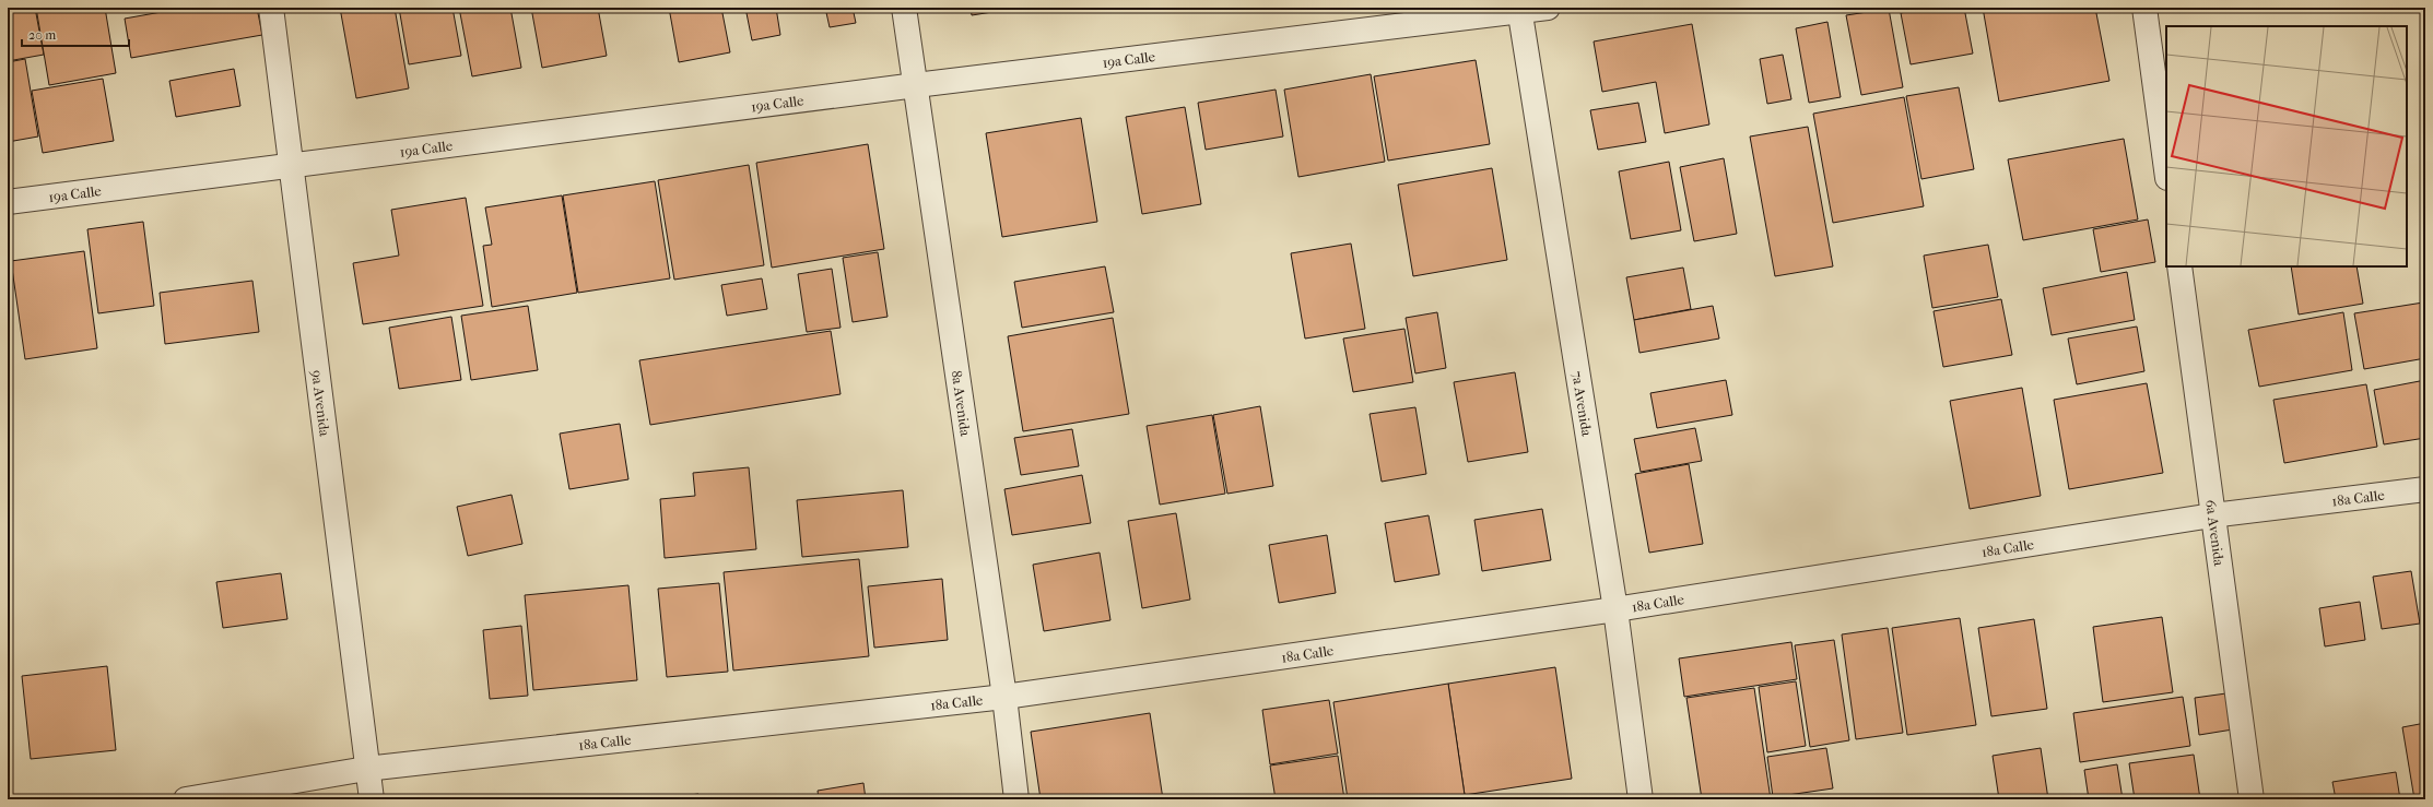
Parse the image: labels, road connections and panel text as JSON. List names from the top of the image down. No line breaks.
{"streets":{"street":["19a Calle","8a Avenida","7a Avenida","9a Avenida","18a Calle","6a Avenida"]},"crossings":[["19a Calle","8a Avenida"],["19a Calle","7a Avenida"],["19a Calle","9a Avenida"],["8a Avenida","18a Calle"],["7a Avenida","18a Calle"],["9a Avenida","18a Calle"],["18a Calle","6a Avenida"]],"scale_bar":"20 m"}
